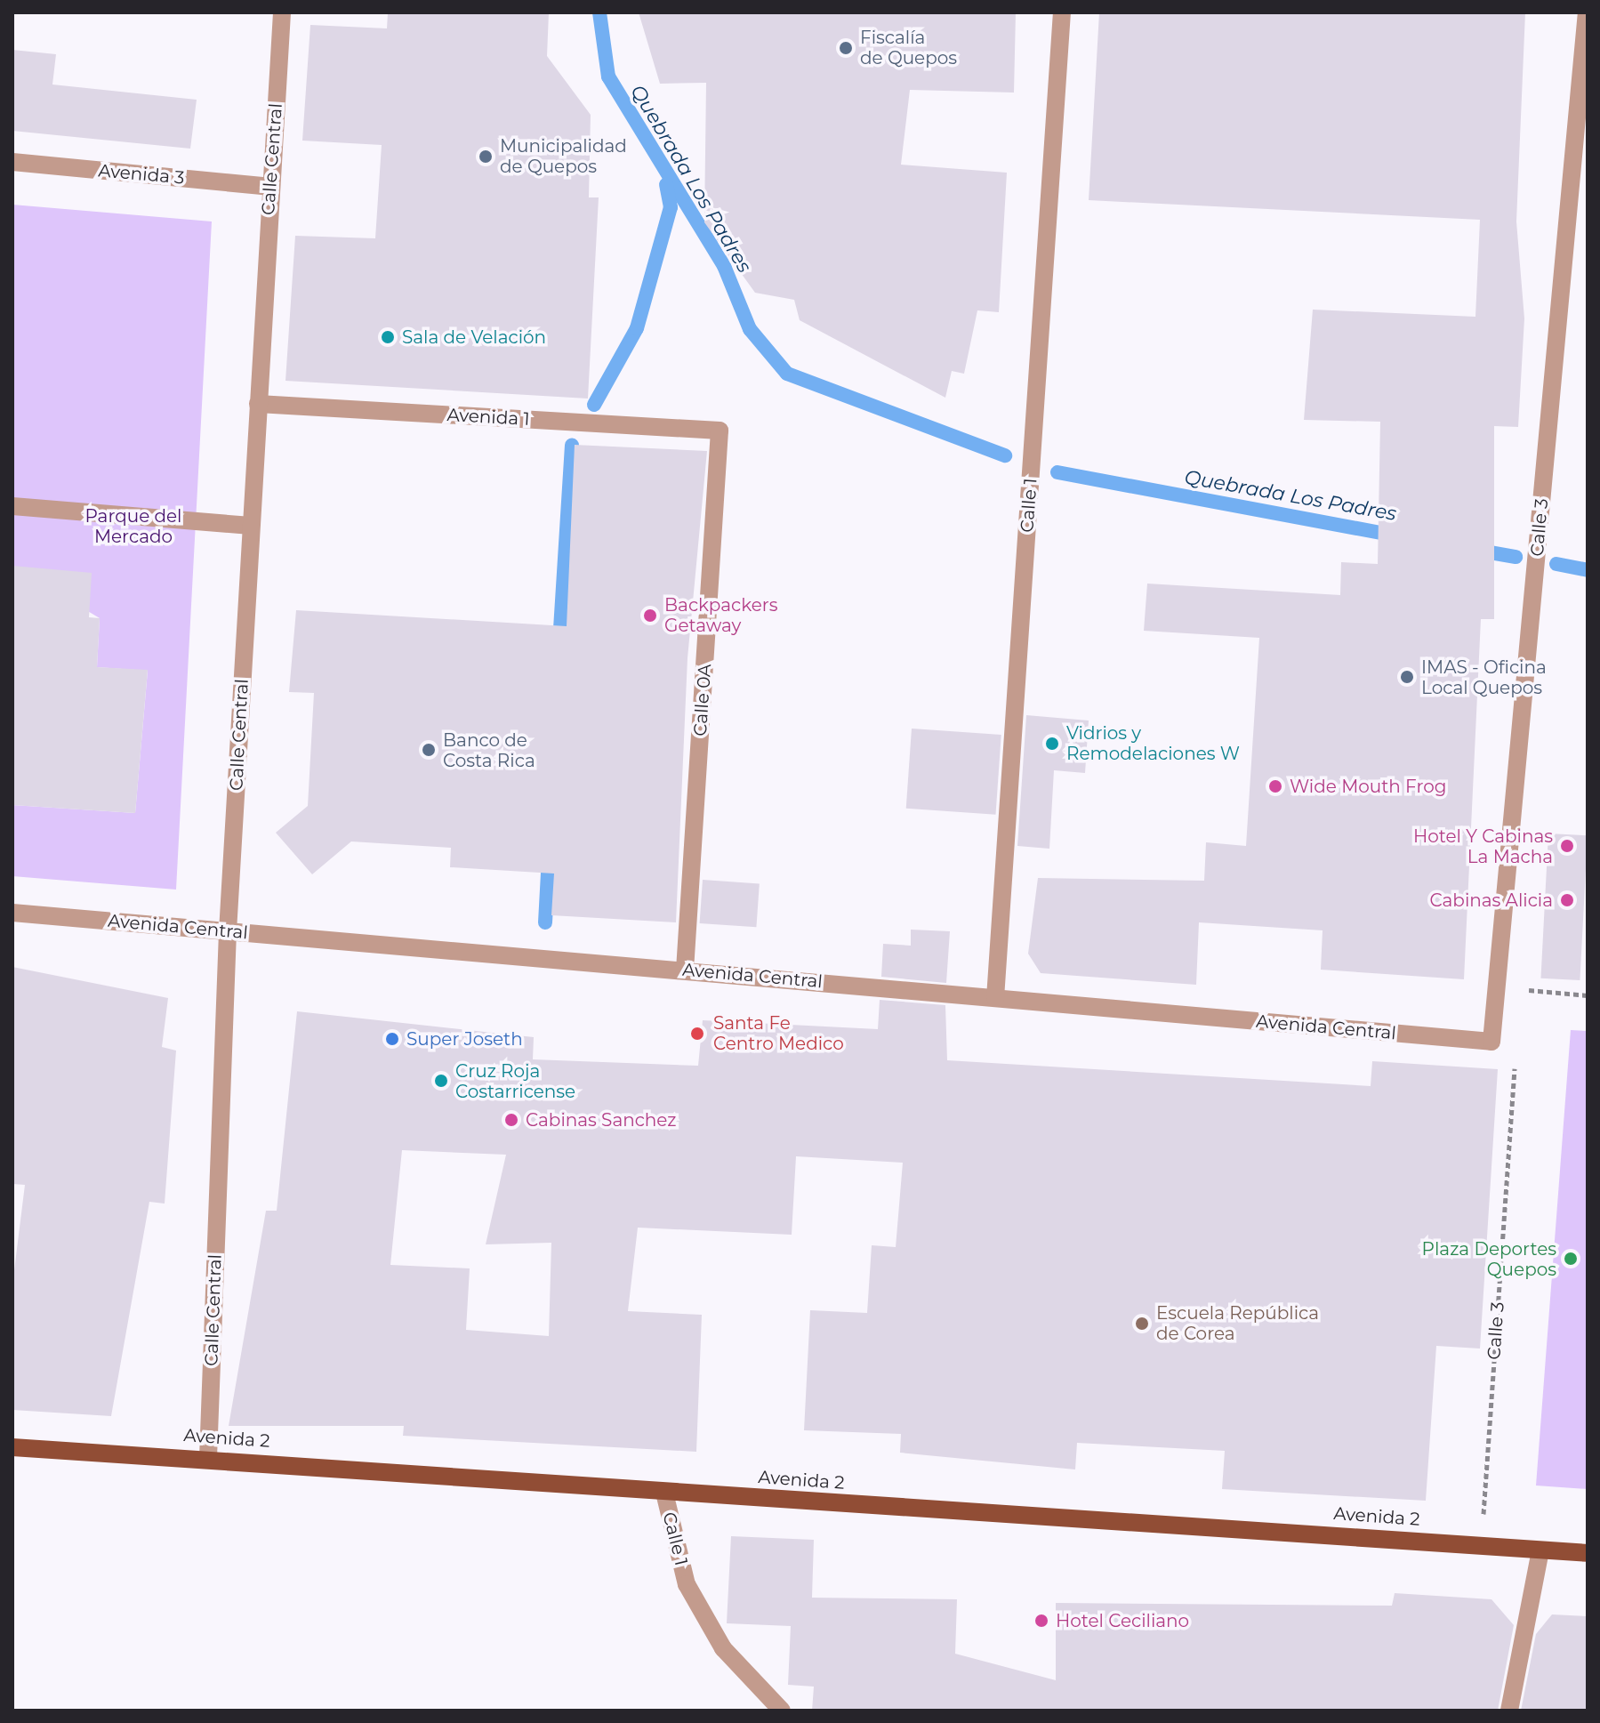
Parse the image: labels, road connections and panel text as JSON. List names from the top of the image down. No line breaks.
{"streets":{"main road":["Avenida 2"],"street":["Calle Central","Avenida 3","Avenida 1","Calle 1","Calle 3","Calle 0A","Avenida Central"]},"crossings":[["Calle Central","Avenida 3"],["Calle Central","Avenida 1"],["Calle Central","Avenida Central"],["Calle Central","Avenida 2"],["Avenida 1","Calle 0A"],["Calle 1","Avenida Central"],["Calle 1","Avenida 2"],["Calle 3","Avenida Central"],["Calle 3","Avenida 2"],["Calle 0A","Avenida Central"]],"water":["Quebrada Los Padres"],"parks":["Parque del Mercado"],"places":["Fiscalía de Quepos","Municipalidad de Quepos","Sala de Velación","Backpackers Getaway","IMAS - Oficina Local Quepos","Vidrios y Remodelaciones W","Banco de Costa Rica","Wide Mouth Frog","Hotel Y Cabinas La Macha","Cabinas Alicia","Santa Fe Centro Medico","Super Joseth","Cruz Roja Costarricense","Cabinas Sanchez","Plaza Deportes Quepos","Escuela República de Corea","Hotel Ceciliano"]}
